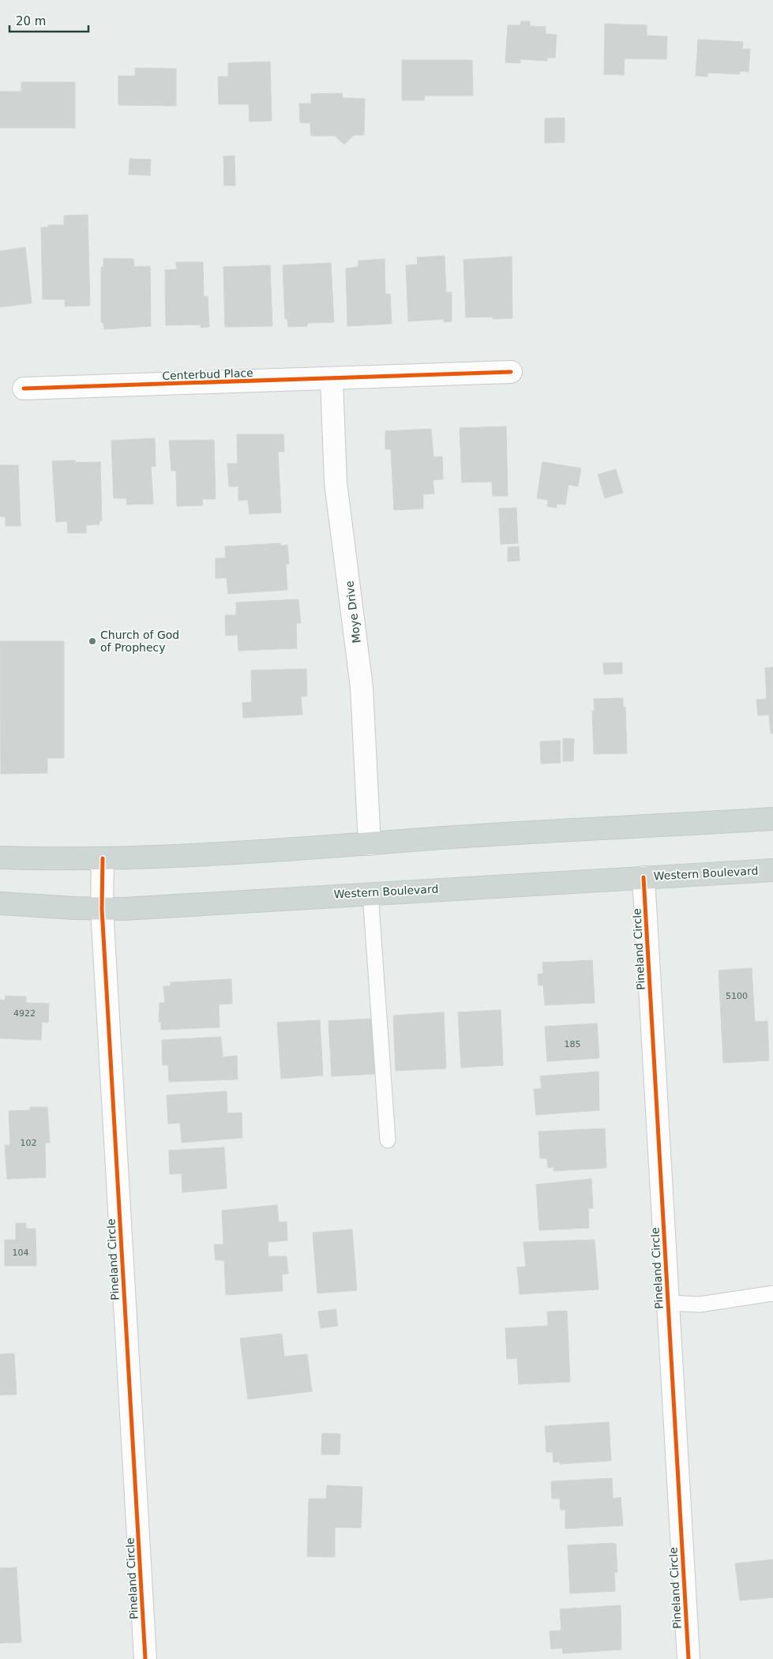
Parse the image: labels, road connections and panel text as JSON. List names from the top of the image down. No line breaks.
{"streets":{"main road":["Western Boulevard"],"street":["Centerbud Place","Moye Drive","Pineland Circle"]},"crossings":[["Centerbud Place","Moye Drive"],["Western Boulevard","Pineland Circle"]],"places":["Church of God of Prophecy"],"house_numbers":["5100","4922","185","102","104"],"scale_bar":"20 m"}
